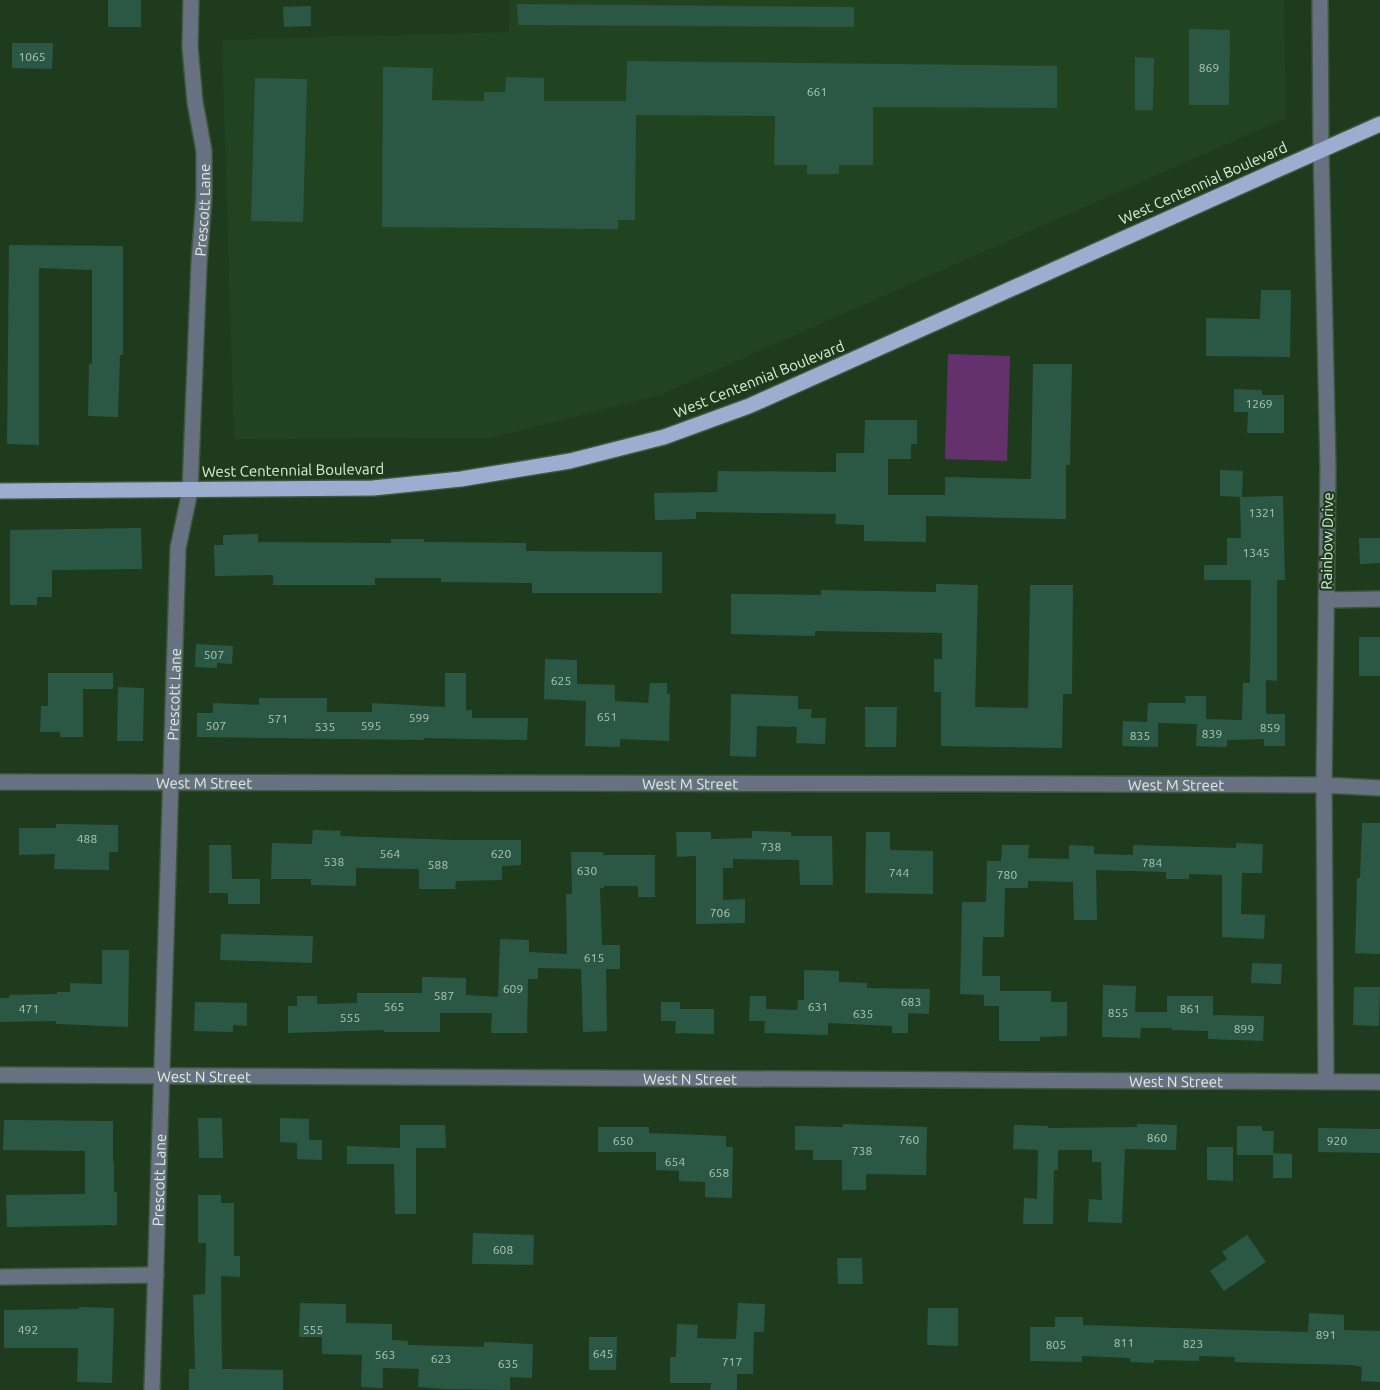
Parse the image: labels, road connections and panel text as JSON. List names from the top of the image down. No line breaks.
{"streets":{"main road":["West Centennial Boulevard"],"street":["Prescott Lane","Rainbow Drive","West M Street","West N Street"]},"crossings":[["West Centennial Boulevard","Prescott Lane"],["West Centennial Boulevard","Rainbow Drive"],["Prescott Lane","West M Street"],["Prescott Lane","West N Street"],["Rainbow Drive","West M Street"],["Rainbow Drive","West N Street"]],"house_numbers":["1065","869","661","1269","1321","1345","507","625","651","599","571","507","595","535","859","839","835","488","738","564","620","538","784","588","630","744","780","706","615","609","587","683","565","631","471","861","855","635","555","899","860","760","650","920","738","654","658","608","492","555","891","811","823","805","645","563","623","717","635"]}
